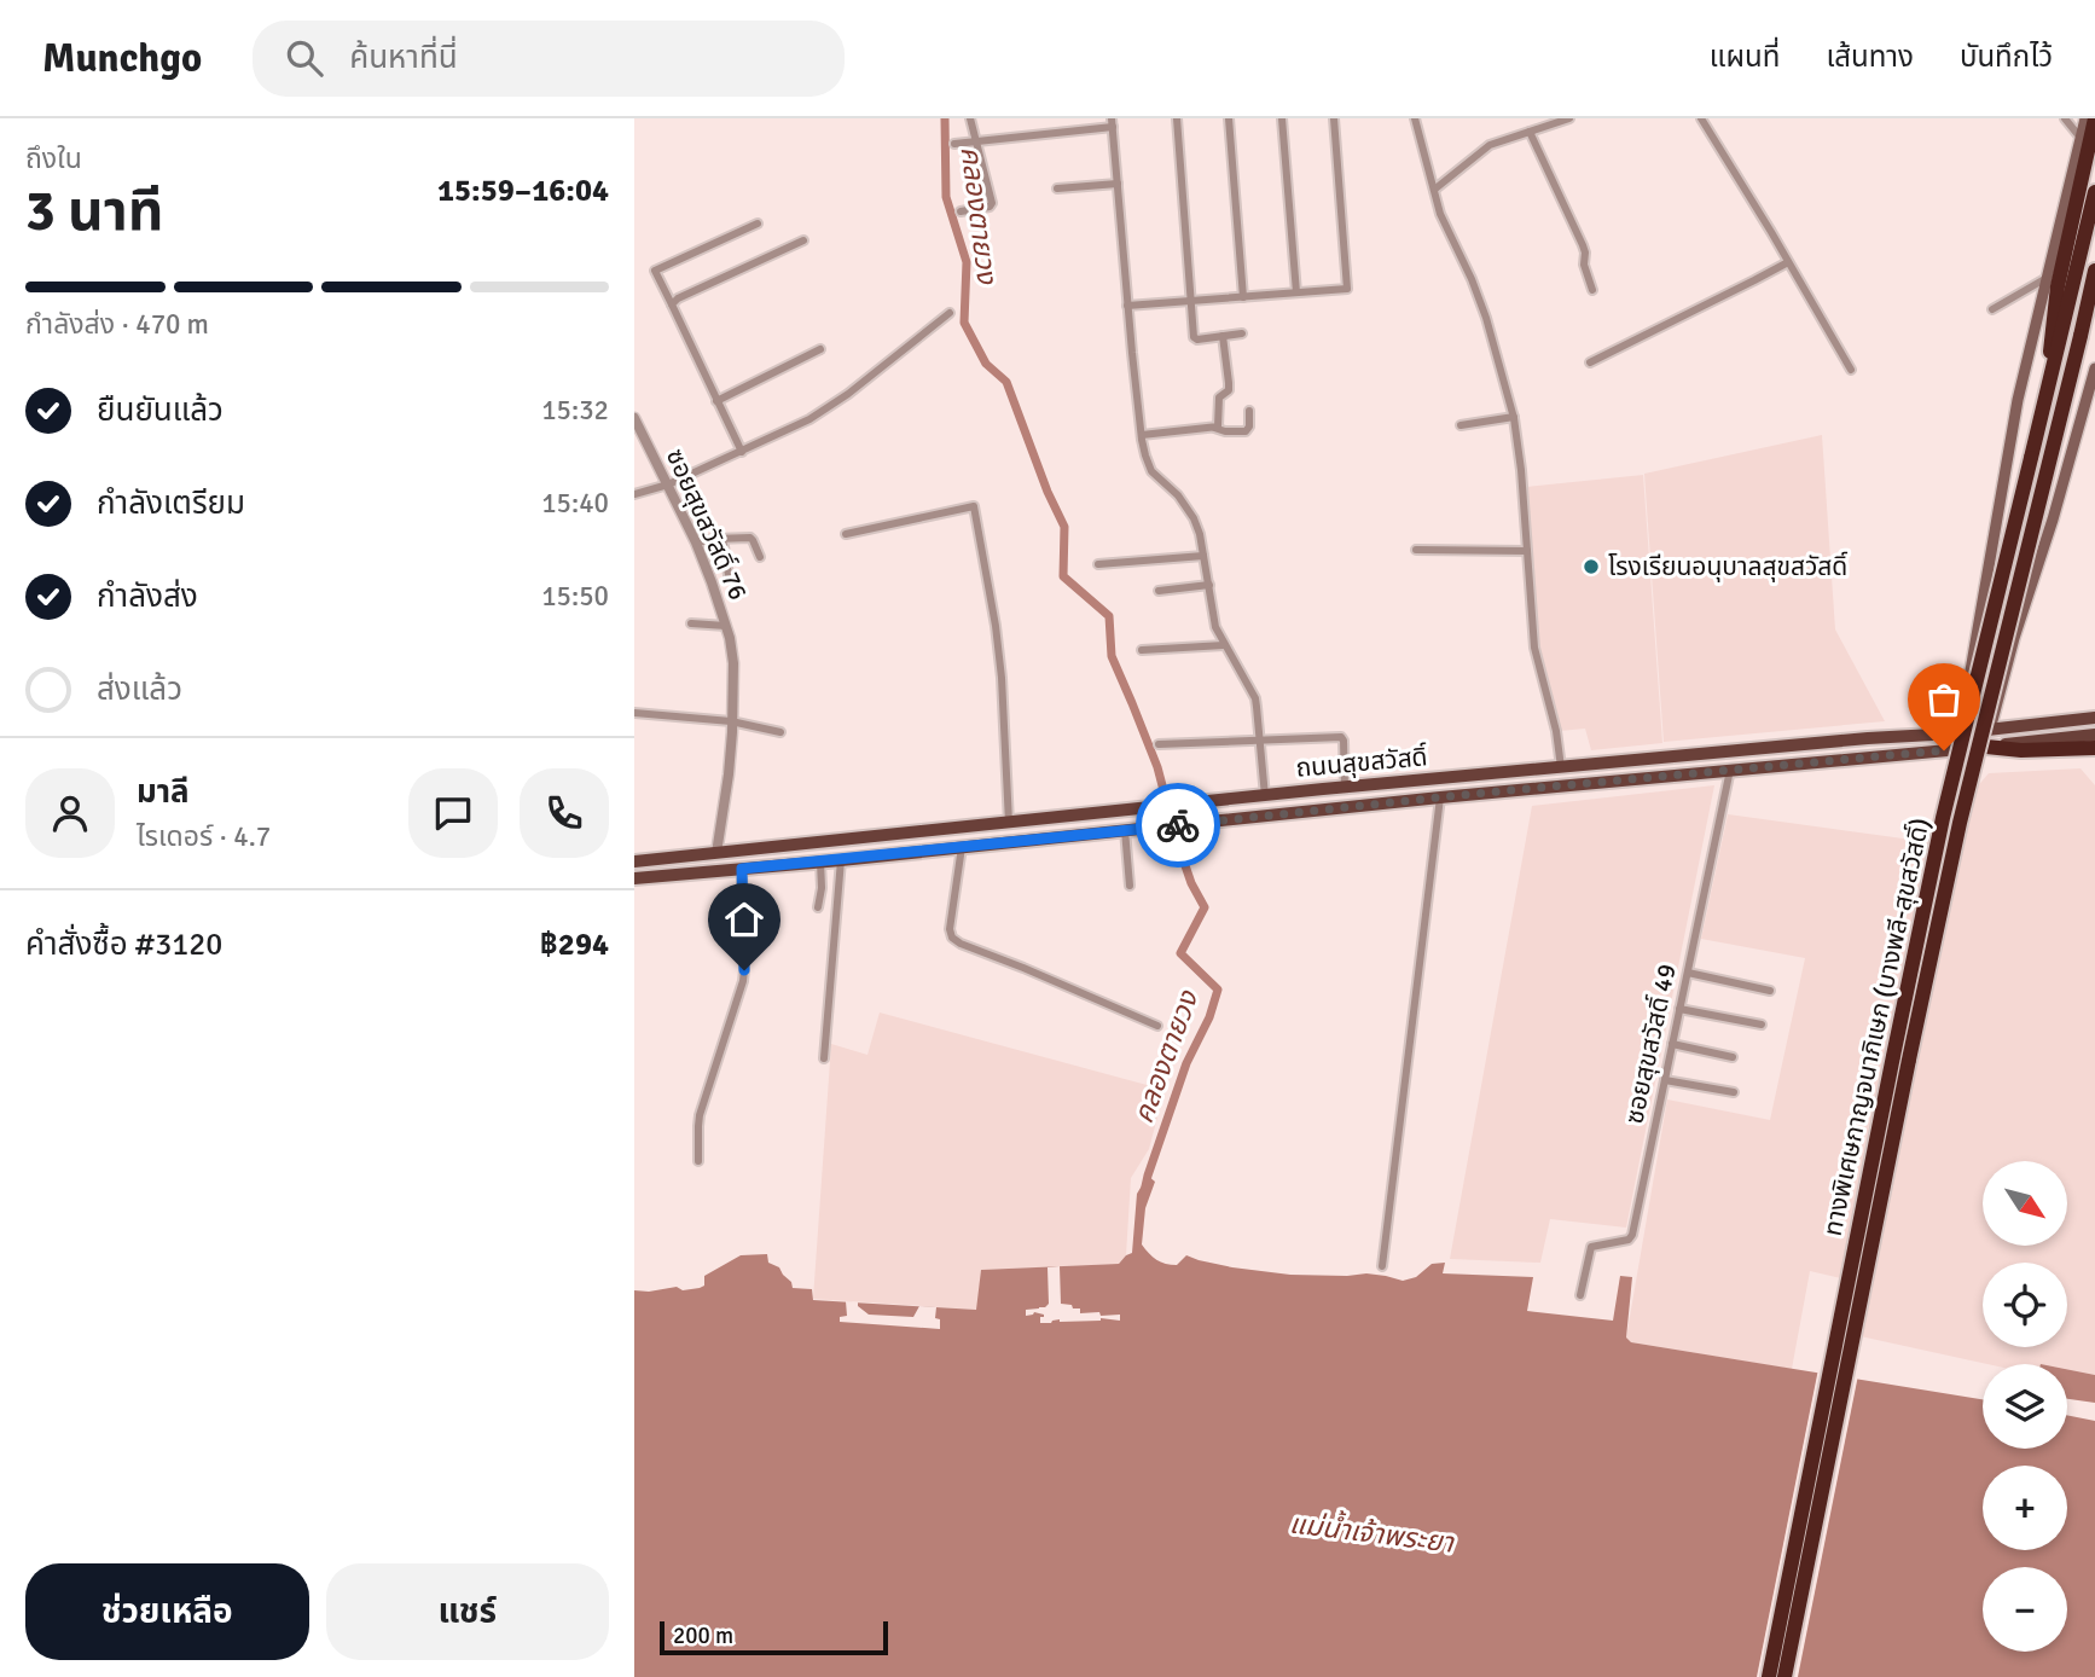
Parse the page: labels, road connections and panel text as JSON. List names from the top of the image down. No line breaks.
{"streets":{"highway":["ทางพิเศษกาญจนาภิเษก (บางพลี-สุขสวัสดิ์)"],"main road":["ถนนสุขสวัสดิ์"],"street":["ซอยสุขสวัสดิ์ 76","ซอยสุขสวัสดิ์ 49"]},"crossings":[["ซอยสุขสวัสดิ์ 76","ถนนสุขสวัสดิ์"],["ถนนสุขสวัสดิ์","ซอยสุขสวัสดิ์ 49"]],"water":["คลองตายวง","แม่น้ำเจ้าพระยา"],"places":["โรงเรียนอนุบาลสุขสวัสดิ์"],"scale_bar":"200 m","north":"bottom right","page":{"header":"Munchgo","search":"ค้นหาที่นี่","nav":["แผนที่","เส้นทาง","บันทึกไว้"],"heading":["3 นาที","ถึงใน","15:59–16:04"],"panel":["มาลี","ไรเดอร์ · 4.7","คำสั่งซื้อ #3120","฿294"],"bar":"กำลังส่ง · 470 m","list":[["ยืนยันแล้ว","15:32"],["กำลังเตรียม","15:40"],["กำลังส่ง","15:50"],"ส่งแล้ว"],"map_buttons":["+","−"],"buttons":["ช่วยเหลือ","แชร์"],"scale":"200 m"}}
